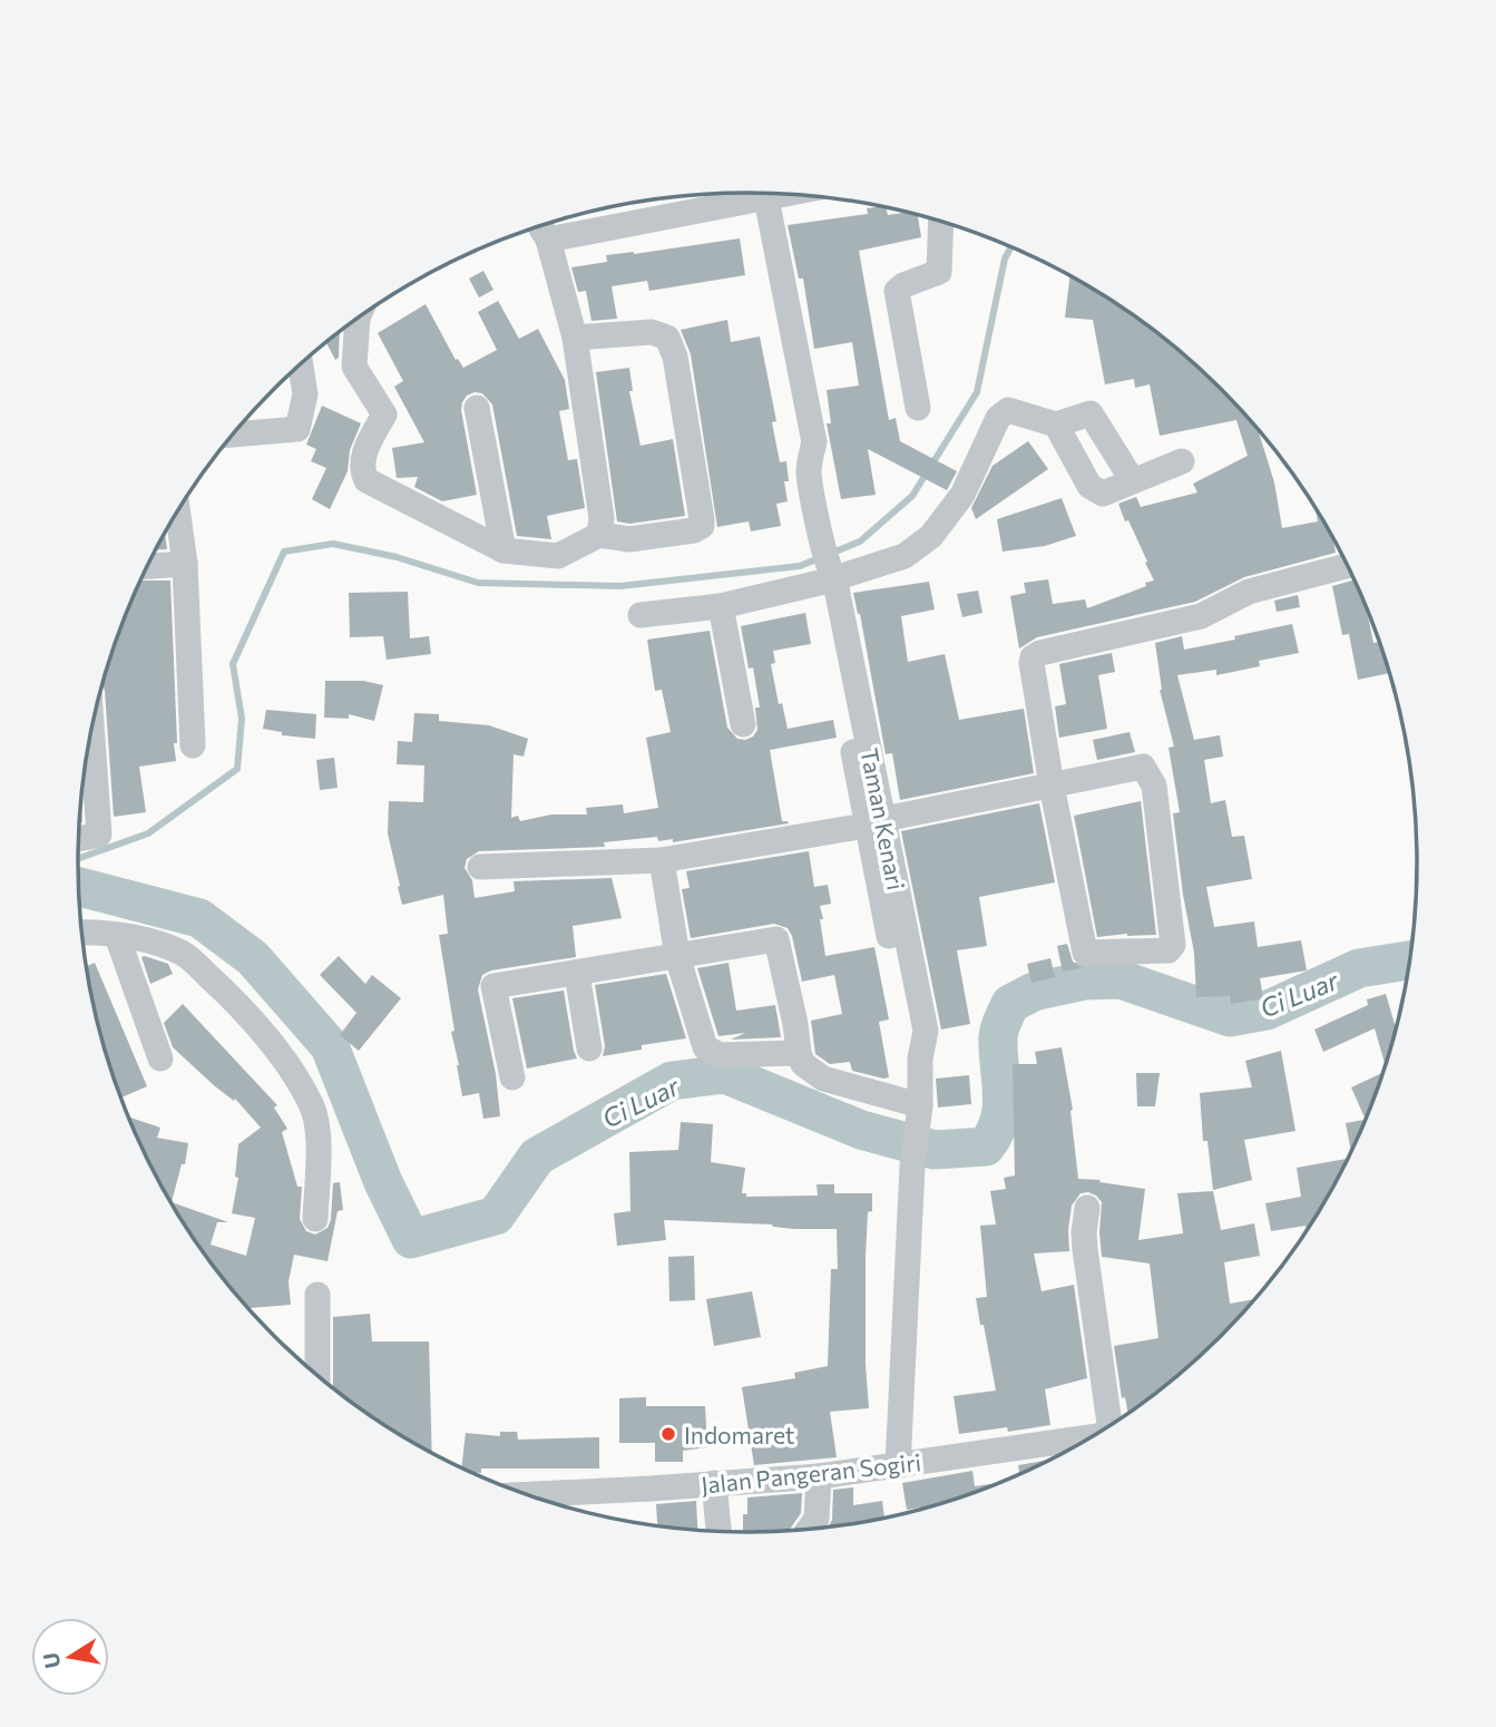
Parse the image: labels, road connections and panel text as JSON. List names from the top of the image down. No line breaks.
{"streets":{"street":["Taman Kenari","Jalan Pangeran Sogiri"]},"crossings":[["Taman Kenari","Jalan Pangeran Sogiri"]],"water":["Ci Luar"],"places":["Indomaret"],"north":"left"}
